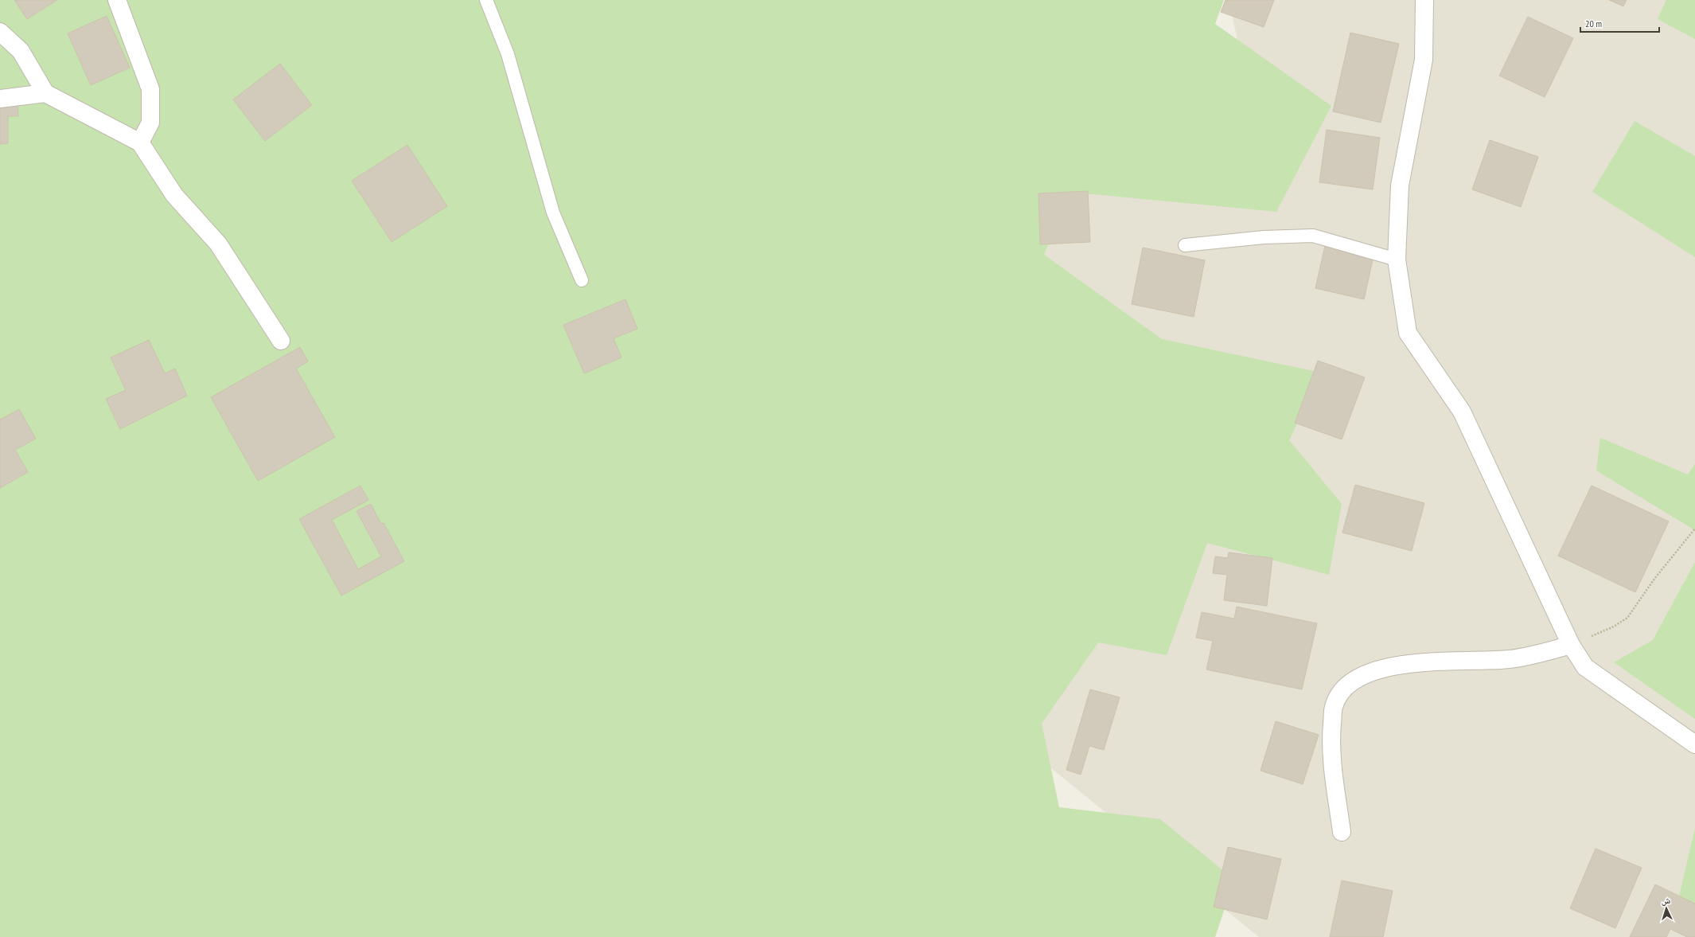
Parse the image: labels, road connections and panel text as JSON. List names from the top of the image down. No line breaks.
{"scale_bar":"20 m","north":"top"}
